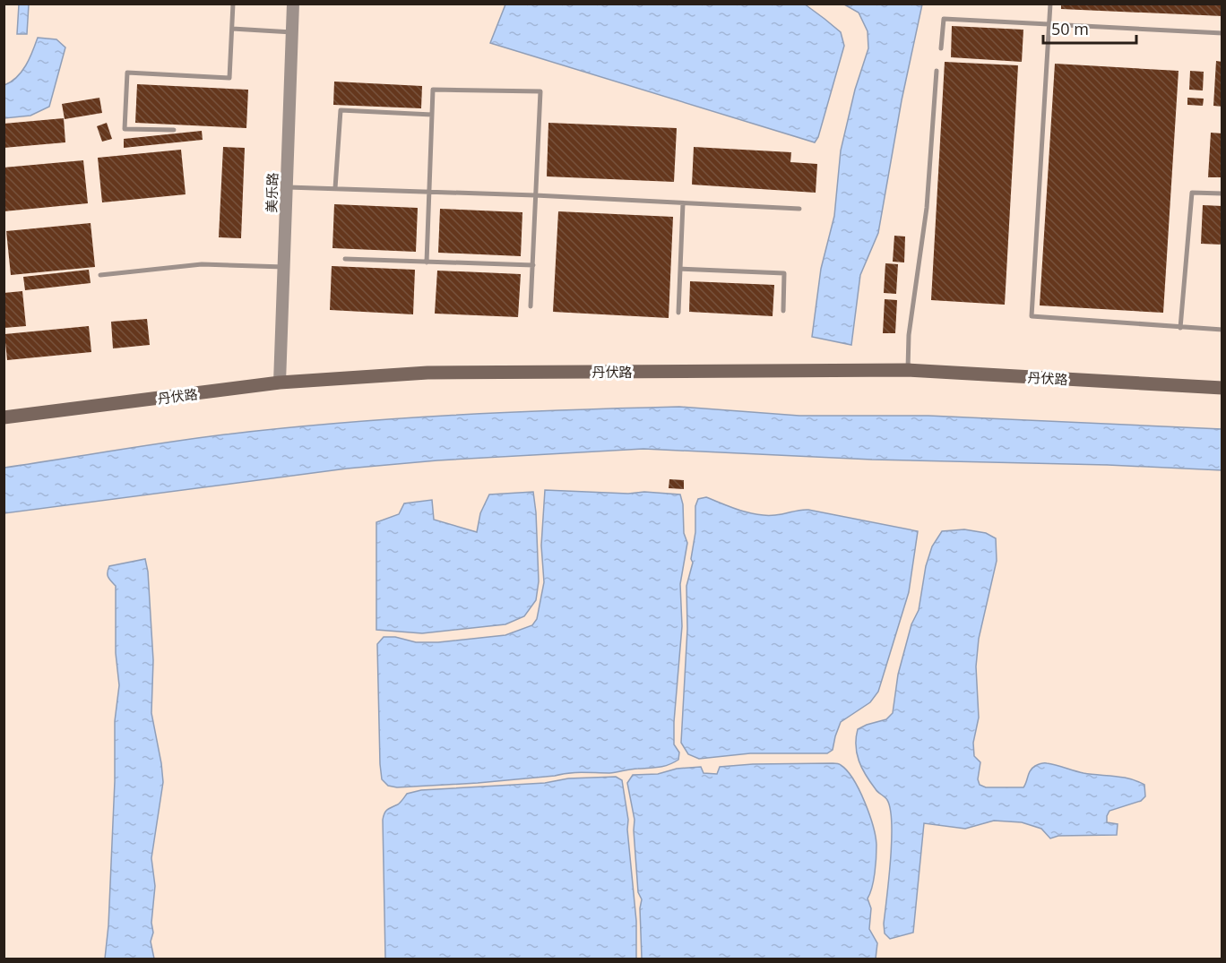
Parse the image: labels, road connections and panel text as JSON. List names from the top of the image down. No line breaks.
{"streets":{"main road":["丹伏路"],"street":["美乐路"]},"crossings":[["美乐路","丹伏路"]],"scale_bar":"50 m"}
